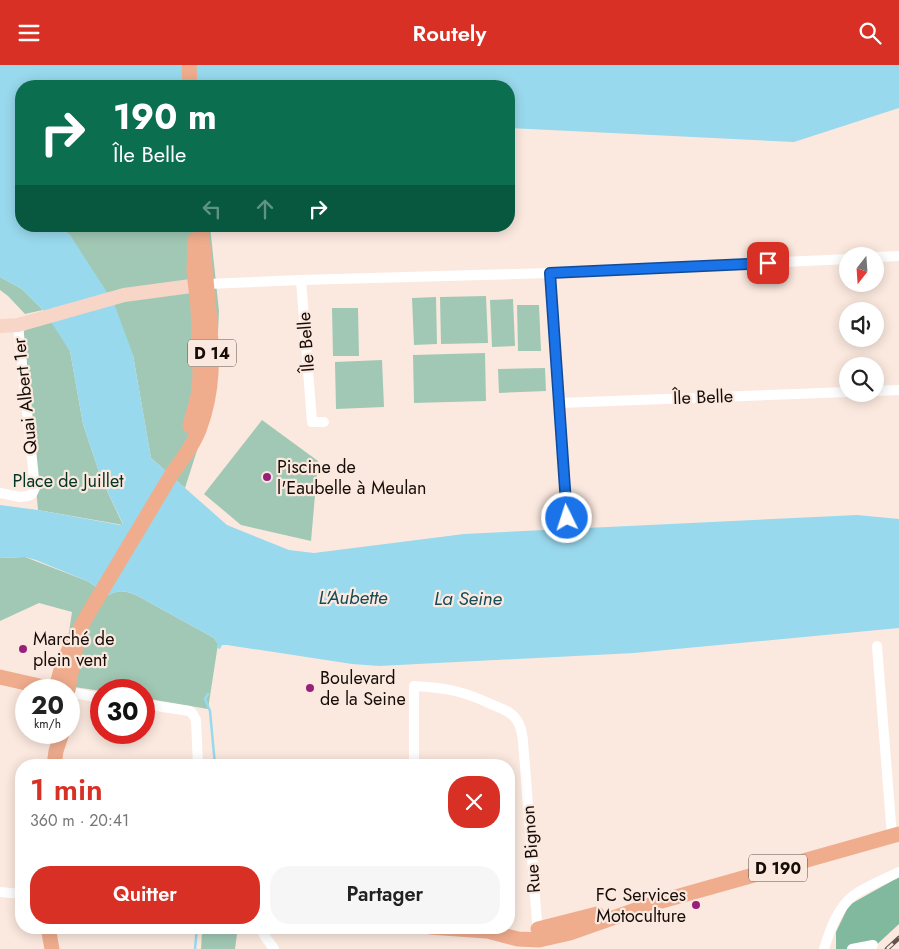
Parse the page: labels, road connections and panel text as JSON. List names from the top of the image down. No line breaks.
{"streets":{"main road":["D 14","D 190"],"street":["Île Belle","Quai Albert 1er","Rue Bignon"]},"crossings":[["Rue Bignon","D 190"]],"water":["L'Aubette","La Seine"],"parks":["Place de Juillet"],"places":["Piscine de l'Eaubelle à Meulan","Marché de plein vent","Boulevard de la Seine","FC Services Motoculture"],"north":"bottom","page":{"header":"Routely","turn":["190 m","Île Belle"],"speed":"20 km/h","limit":"30","heading":["1 min","360 m · 20:41"],"buttons":["Quitter","Partager"]}}
